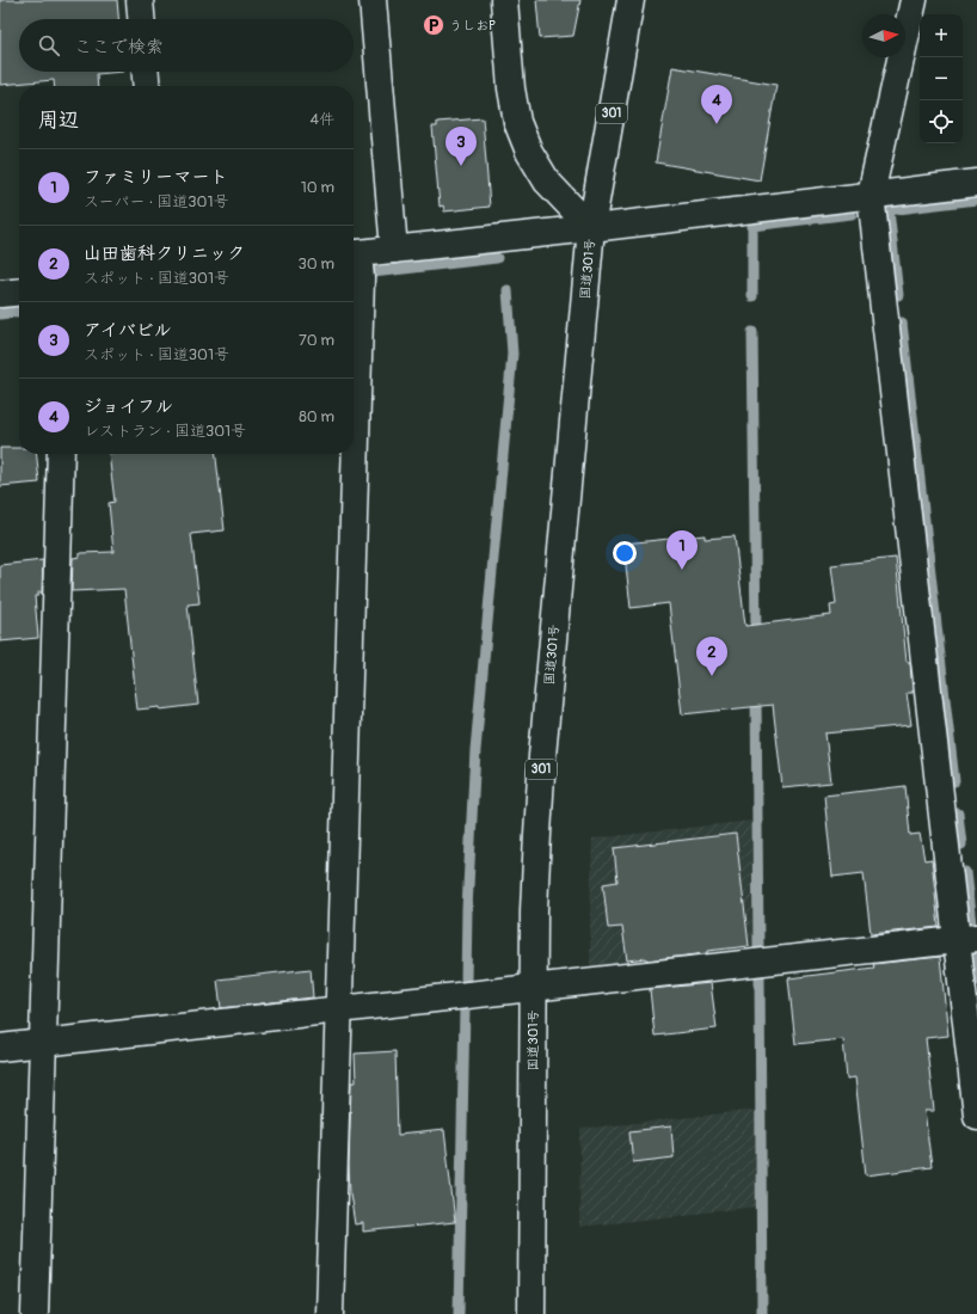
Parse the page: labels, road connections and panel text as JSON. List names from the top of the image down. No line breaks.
{"streets":{"main road":["301","国道301号"]},"places":{"parking":["うしおP"]},"north":"right","page":{"map_buttons":["+","−"],"search":"ここで検索","pins":["4","3","1","2"],"heading":["周辺","4件"],"list":[{"mark":"1","name":"ファミリーマート","note":"スーパー · 国道301号","value":"10 m"},{"mark":"2","name":"山田歯科クリニック","note":"スポット · 国道301号","value":"30 m"},{"mark":"3","name":"アイバビル","note":"スポット · 国道301号","value":"70 m"},{"mark":"4","name":"ジョイフル","note":"レストラン · 国道301号","value":"80 m"}]}}
